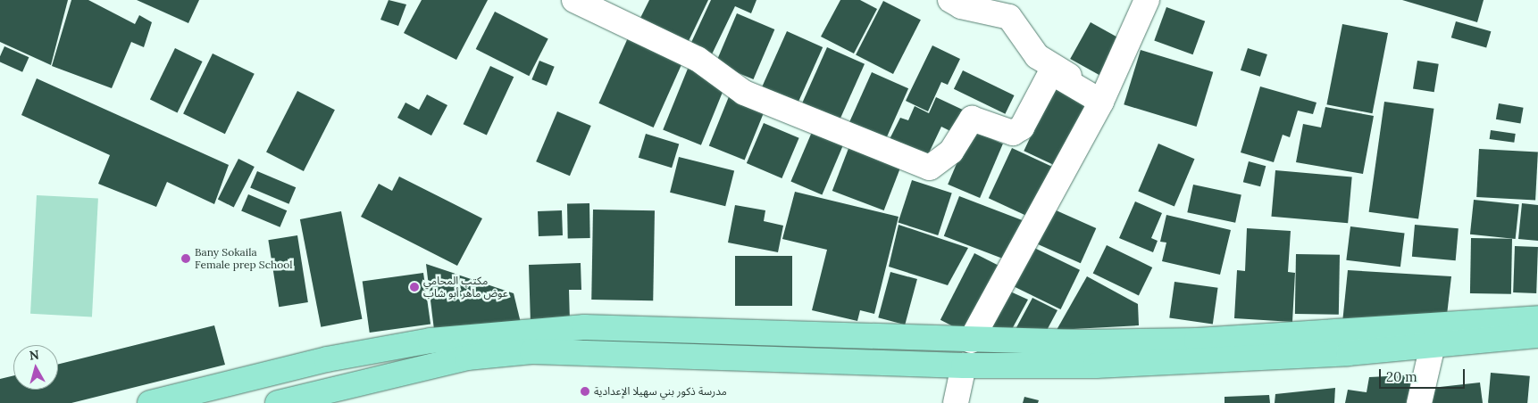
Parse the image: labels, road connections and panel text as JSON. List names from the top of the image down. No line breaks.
{"places":["Bany Sokaila Female prep School","مكتب المحامي عوض ماهر أبو شاب","مدرسة ذكور بني سهيلا الإعدادية"],"scale_bar":"20 m","north":"top"}
